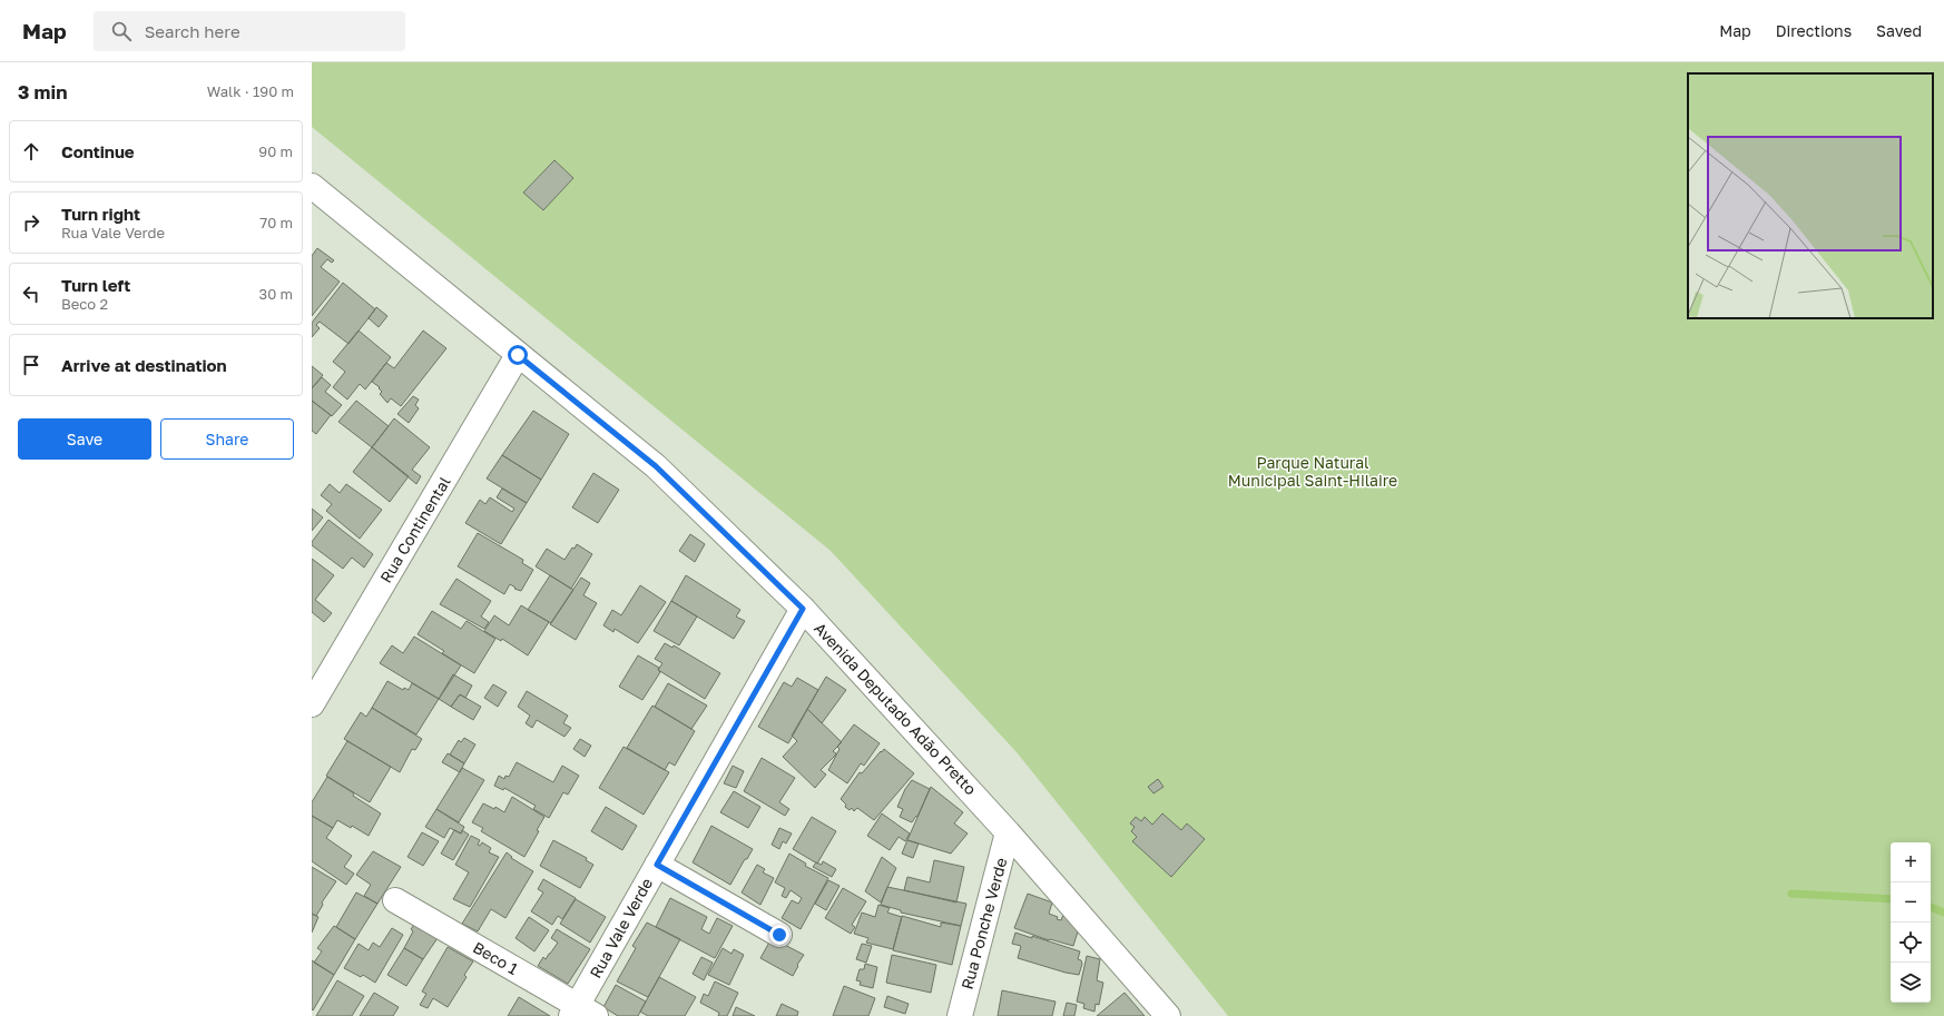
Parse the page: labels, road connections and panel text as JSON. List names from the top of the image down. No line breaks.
{"streets":{"street":["Rua Continental","Avenida Deputado Adão Pretto","Rua Ponche Verde","Rua Vale Verde","Beco 1"]},"crossings":[["Rua Continental","Avenida Deputado Adão Pretto"],["Avenida Deputado Adão Pretto","Rua Ponche Verde"],["Avenida Deputado Adão Pretto","Rua Vale Verde"],["Rua Vale Verde","Beco 1"]],"parks":["Parque Natural Municipal Saint-Hilaire"],"page":{"header":"Map","search":"Search here","nav":["Map","Directions","Saved"],"heading":["3 min","Walk · 190 m"],"list":[["Continue","90 m"],["Turn right","Rua Vale Verde","70 m"],["Turn left","Beco 2","30 m"],"Arrive at destination"],"buttons":["Save","Share"],"map_buttons":["+","−"]}}
